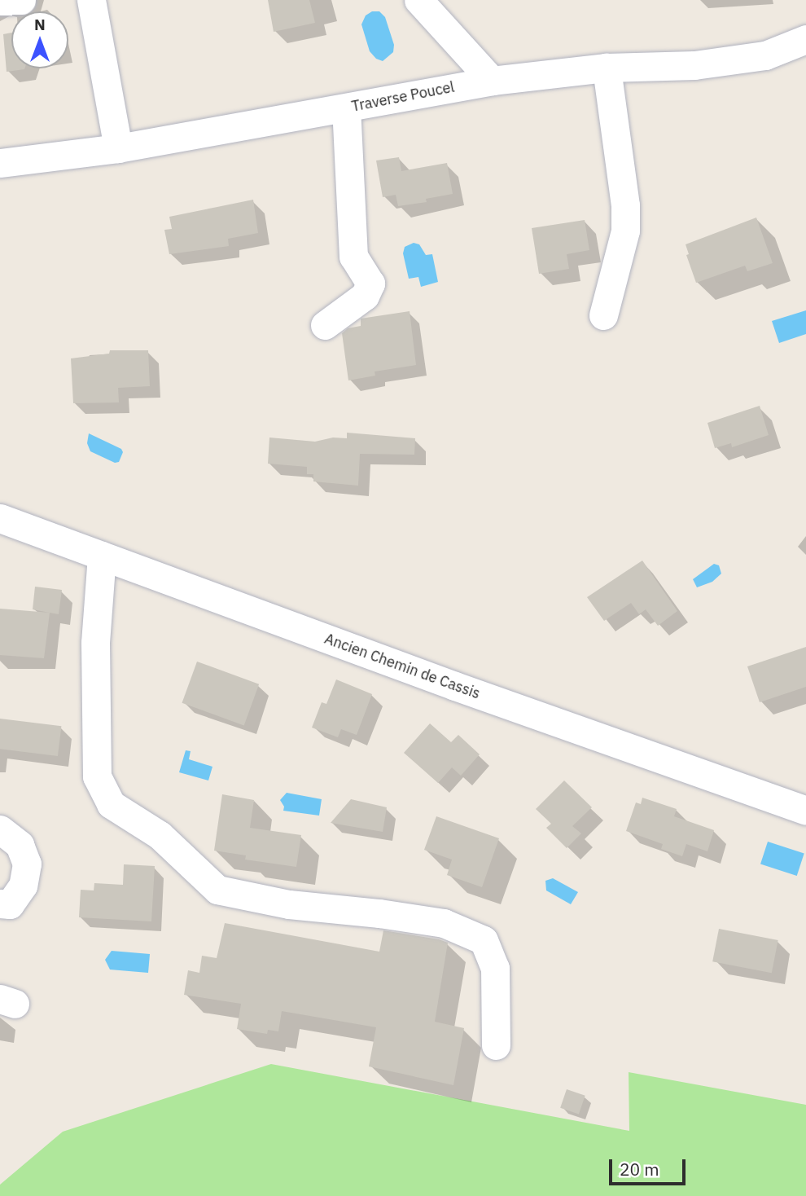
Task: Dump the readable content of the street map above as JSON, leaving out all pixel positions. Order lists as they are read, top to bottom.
{
  "streets": {
    "street": ["Traverse Poucel", "Ancien Chemin de Cassis"]
  },
  "scale_bar": "20 m",
  "north": "top"
}
